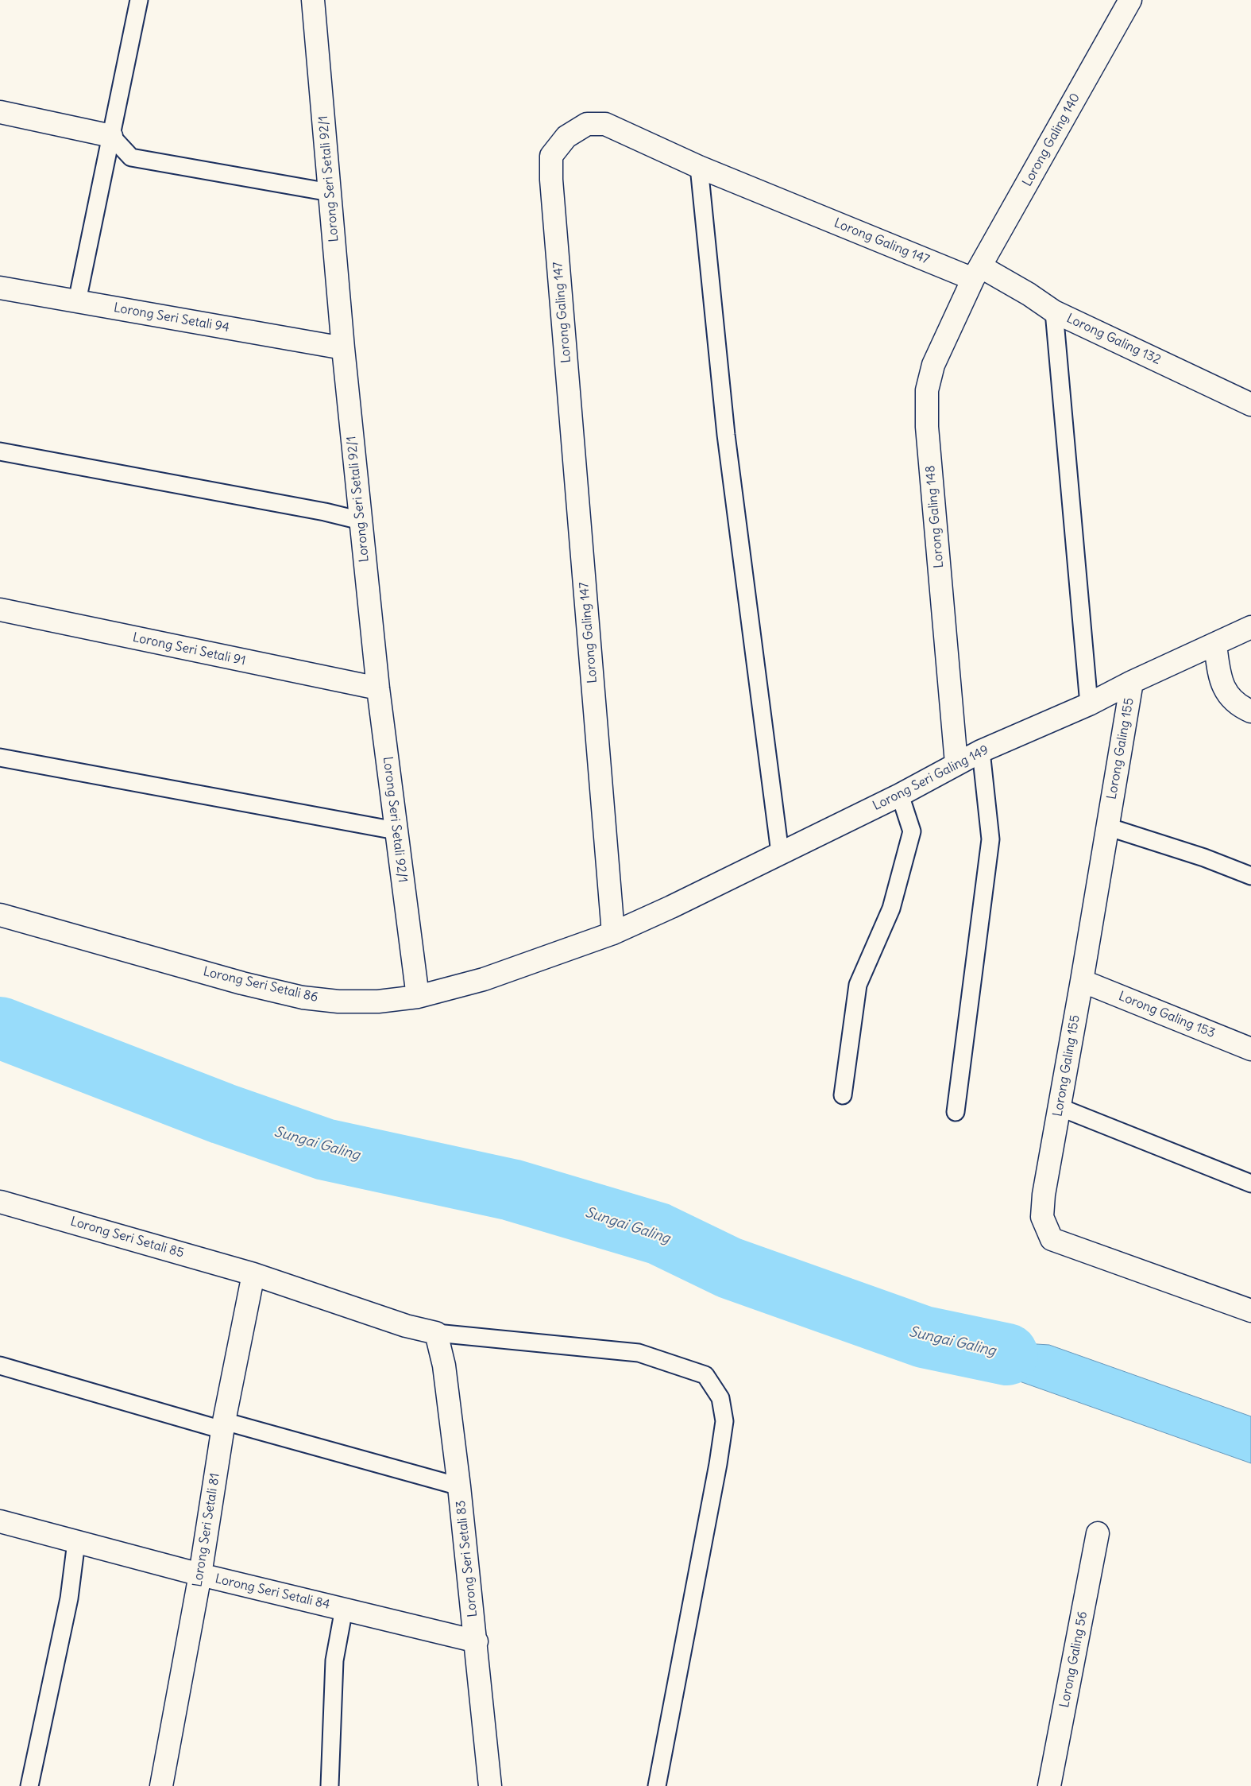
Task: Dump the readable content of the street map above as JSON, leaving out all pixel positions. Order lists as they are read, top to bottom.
{
  "streets": {
    "street": [
      "Lorong Galing 140",
      "Lorong Seri Setali 92/1",
      "Lorong Galing 147",
      "Lorong Seri Setali 94",
      "Lorong Galing 132",
      "Lorong Galing 148",
      "Lorong Seri Setali 91",
      "Lorong Galing 155",
      "Lorong Seri Galing 149",
      "Lorong Seri Setali 86",
      "Lorong Galing 153",
      "Lorong Seri Setali 85",
      "Lorong Seri Setali 81",
      "Lorong Seri Setali 83",
      "Lorong Seri Setali 84",
      "Lorong Galing 56"
    ]
  },
  "crossings": [
    ["Lorong Galing 140", "Lorong Galing 147"],
    ["Lorong Galing 140", "Lorong Galing 132"],
    ["Lorong Galing 140", "Lorong Galing 148"],
    ["Lorong Seri Setali 92/1", "Lorong Seri Setali 94"],
    ["Lorong Seri Setali 92/1", "Lorong Seri Setali 91"],
    ["Lorong Seri Setali 92/1", "Lorong Seri Setali 86"],
    ["Lorong Galing 147", "Lorong Galing 132"],
    ["Lorong Galing 147", "Lorong Galing 148"],
    ["Lorong Galing 147", "Lorong Seri Galing 149"],
    ["Lorong Galing 147", "Lorong Seri Setali 86"],
    ["Lorong Galing 132", "Lorong Galing 148"],
    ["Lorong Galing 148", "Lorong Seri Galing 149"],
    ["Lorong Galing 155", "Lorong Seri Galing 149"],
    ["Lorong Galing 155", "Lorong Galing 153"],
    ["Lorong Seri Galing 149", "Lorong Seri Setali 86"],
    ["Lorong Seri Setali 85", "Lorong Seri Setali 81"],
    ["Lorong Seri Setali 85", "Lorong Seri Setali 83"],
    ["Lorong Seri Setali 81", "Lorong Seri Setali 84"],
    ["Lorong Seri Setali 83", "Lorong Seri Setali 84"]
  ],
  "water": ["Sungai Galing"]
}
